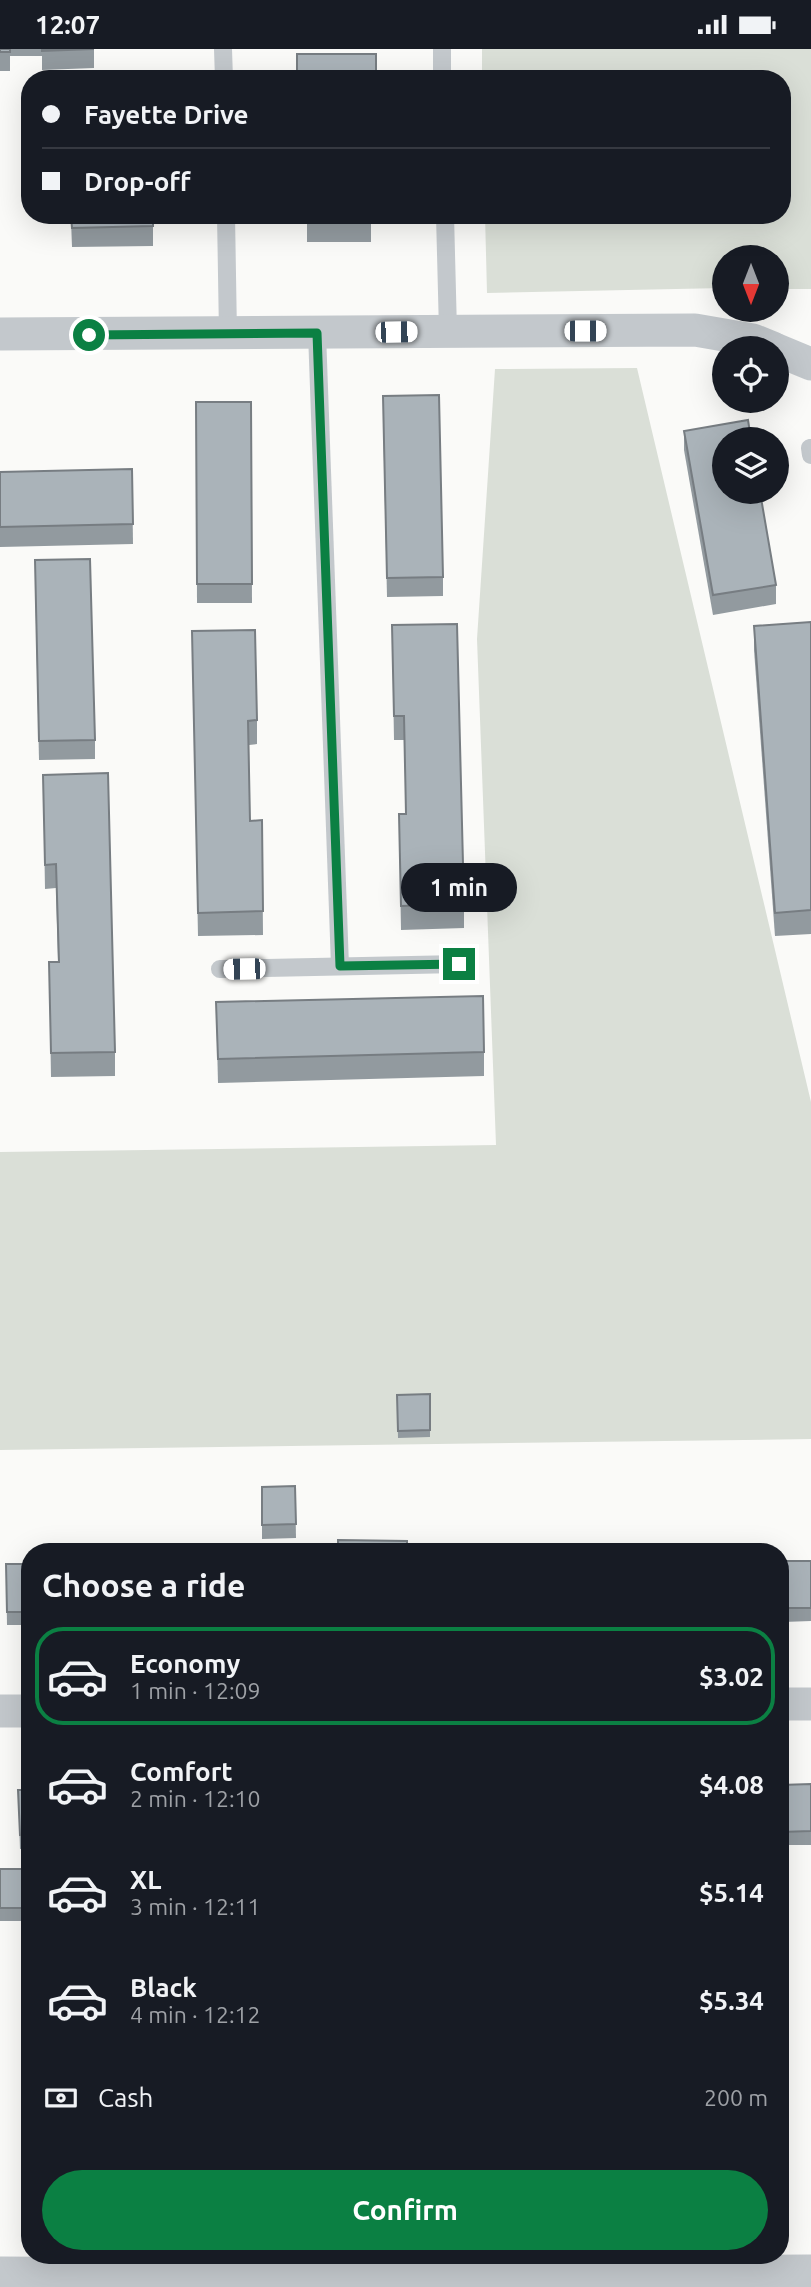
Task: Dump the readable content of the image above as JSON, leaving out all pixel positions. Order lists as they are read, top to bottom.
{
  "north": "bottom",
  "page": {
    "status": "12:07",
    "banner": ["Fayette Drive", "Drop-off"],
    "bubble": "1 min",
    "heading": "Choose a ride",
    "list": [
      {
        "name": "Economy",
        "note": "1 min · 12:09",
        "value": "$3.02"
      },
      {
        "name": "Comfort",
        "note": "2 min · 12:10",
        "value": "$4.08"
      },
      {
        "name": "XL",
        "note": "3 min · 12:11",
        "value": "$5.14"
      },
      {
        "name": "Black",
        "note": "4 min · 12:12",
        "value": "$5.34"
      }
    ],
    "pay": ["Cash", "200 m"],
    "buttons": "Confirm"
  }
}
